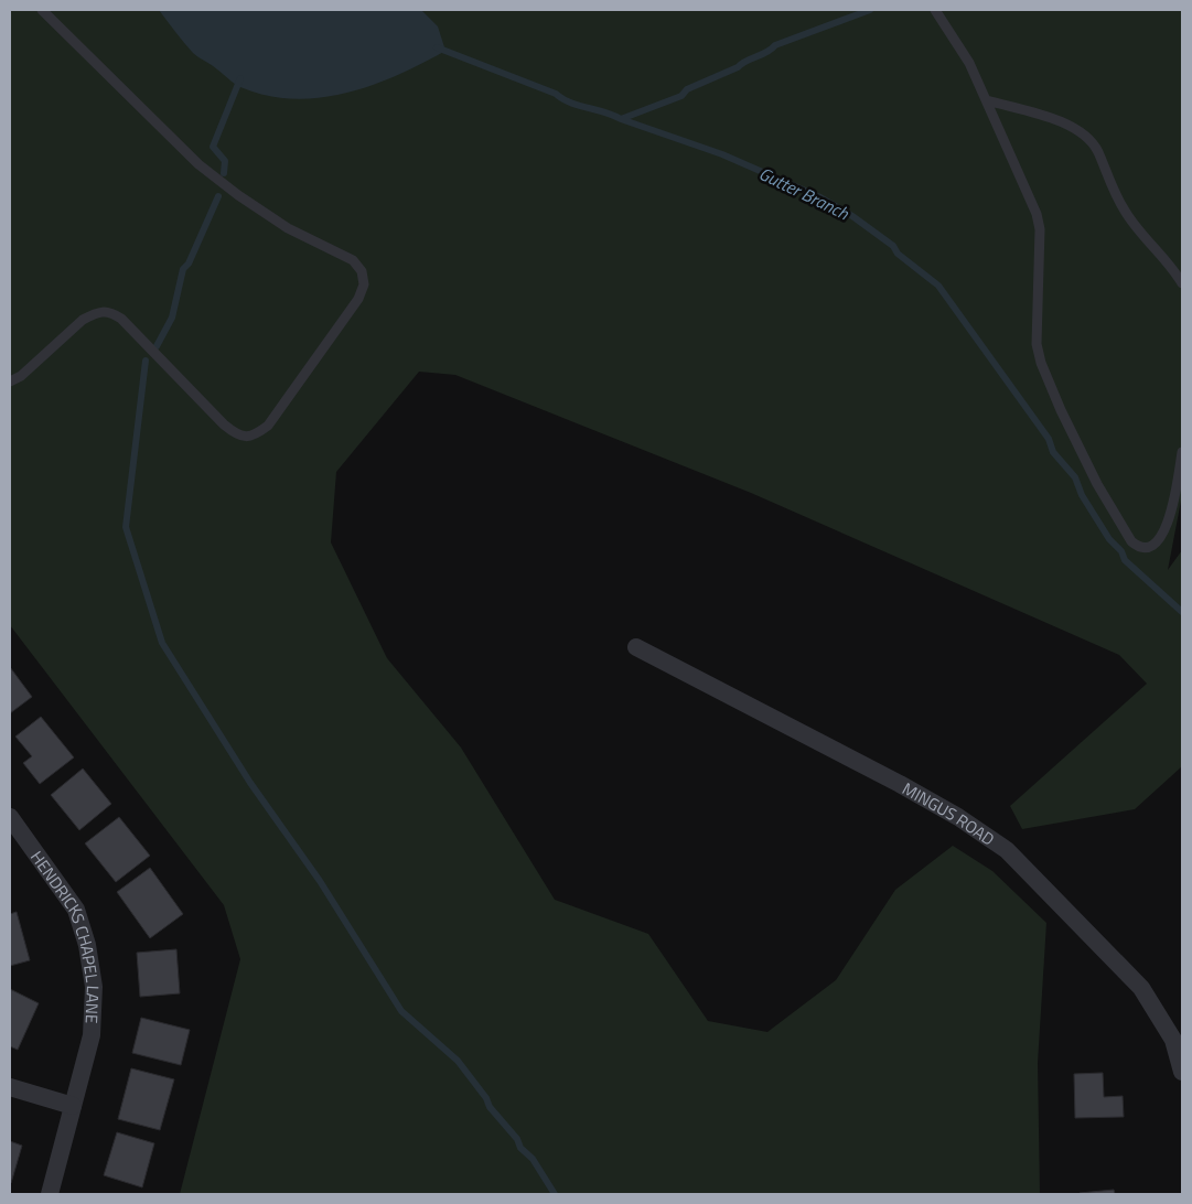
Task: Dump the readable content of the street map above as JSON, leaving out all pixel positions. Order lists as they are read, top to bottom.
{
  "streets": {
    "street": ["MINGUS ROAD", "HENDRICKS CHAPEL LANE"]
  },
  "water": ["Gutter Branch"]
}
